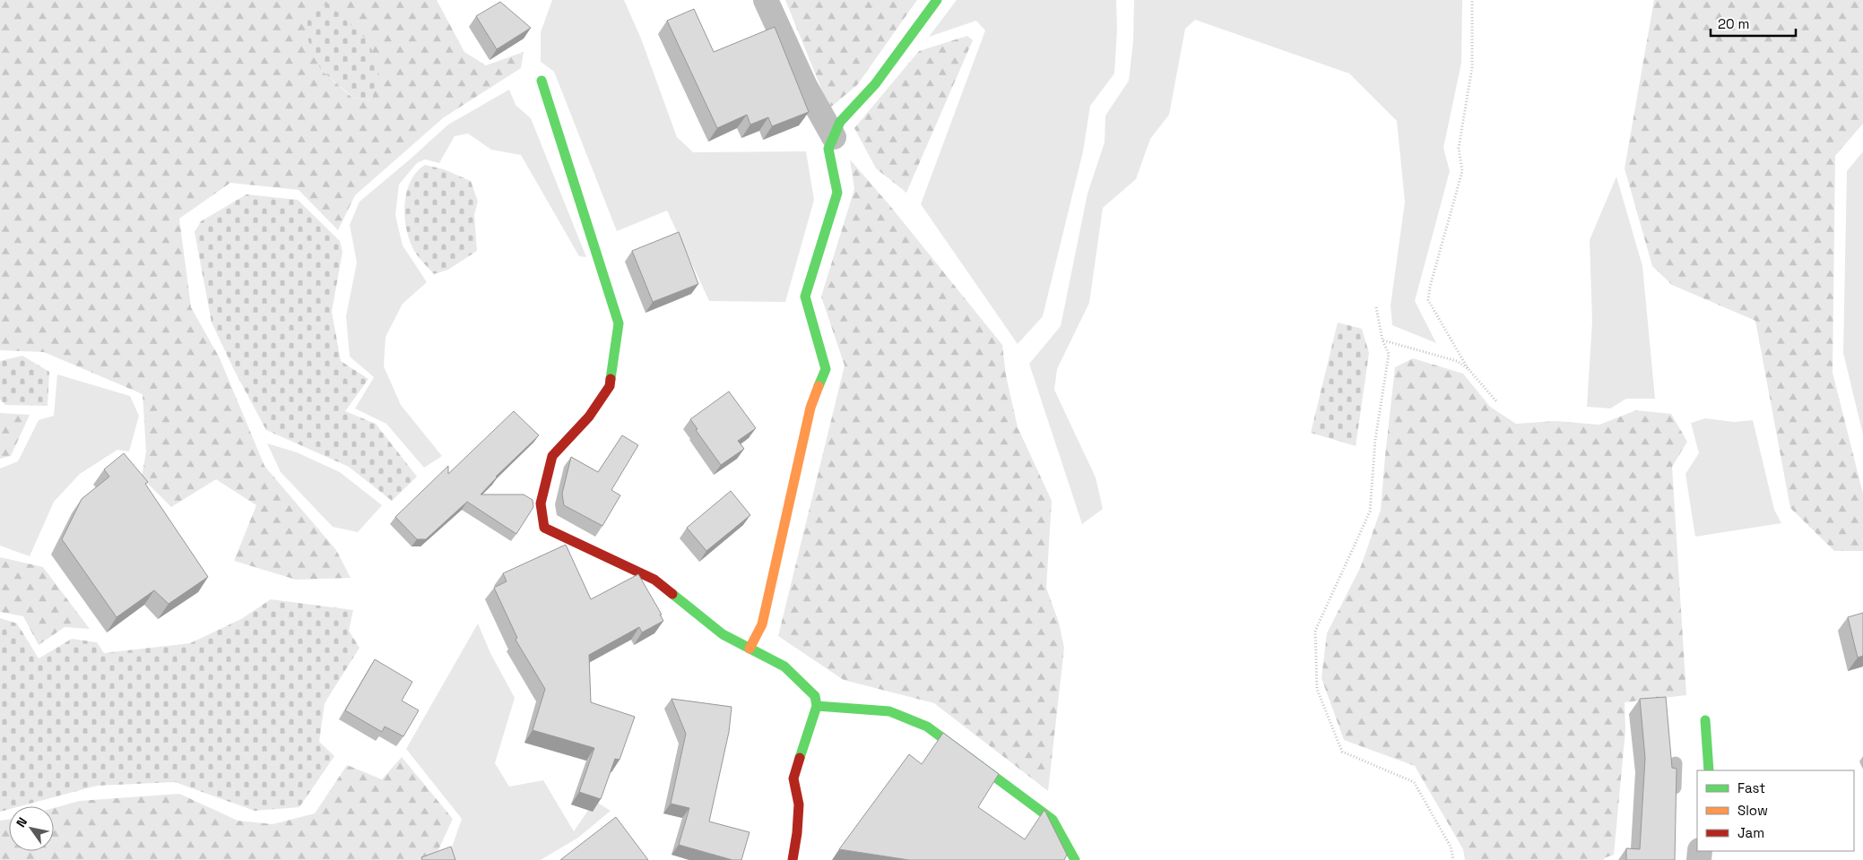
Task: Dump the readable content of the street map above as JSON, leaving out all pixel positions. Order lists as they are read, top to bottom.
{
  "legend": ["Fast", "Slow", "Jam"],
  "scale_bar": "20 m",
  "north": "top left"
}
